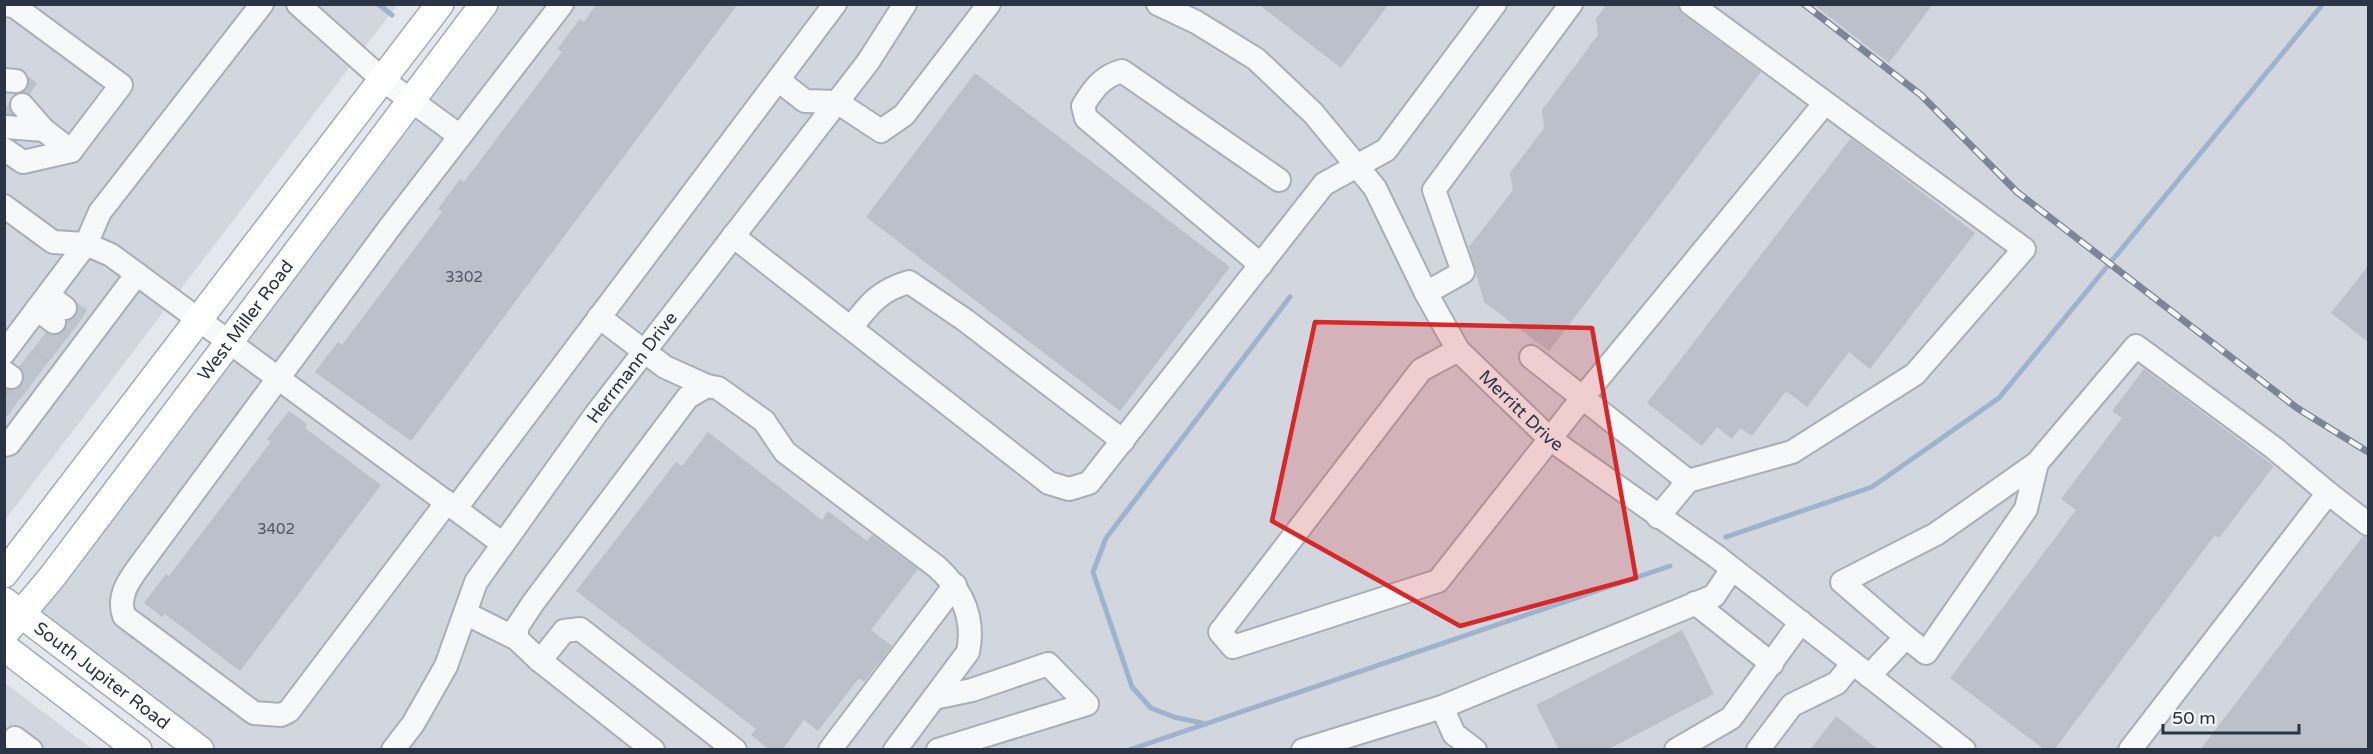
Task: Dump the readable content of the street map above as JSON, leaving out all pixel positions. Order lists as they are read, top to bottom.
{
  "streets": {
    "main road": ["West Miller Road", "South Jupiter Road"],
    "street": ["Herrmann Drive", "Merritt Drive"]
  },
  "crossings": [
    ["West Miller Road", "South Jupiter Road"]
  ],
  "house_numbers": ["3302", "3402"],
  "scale_bar": "50 m"
}
